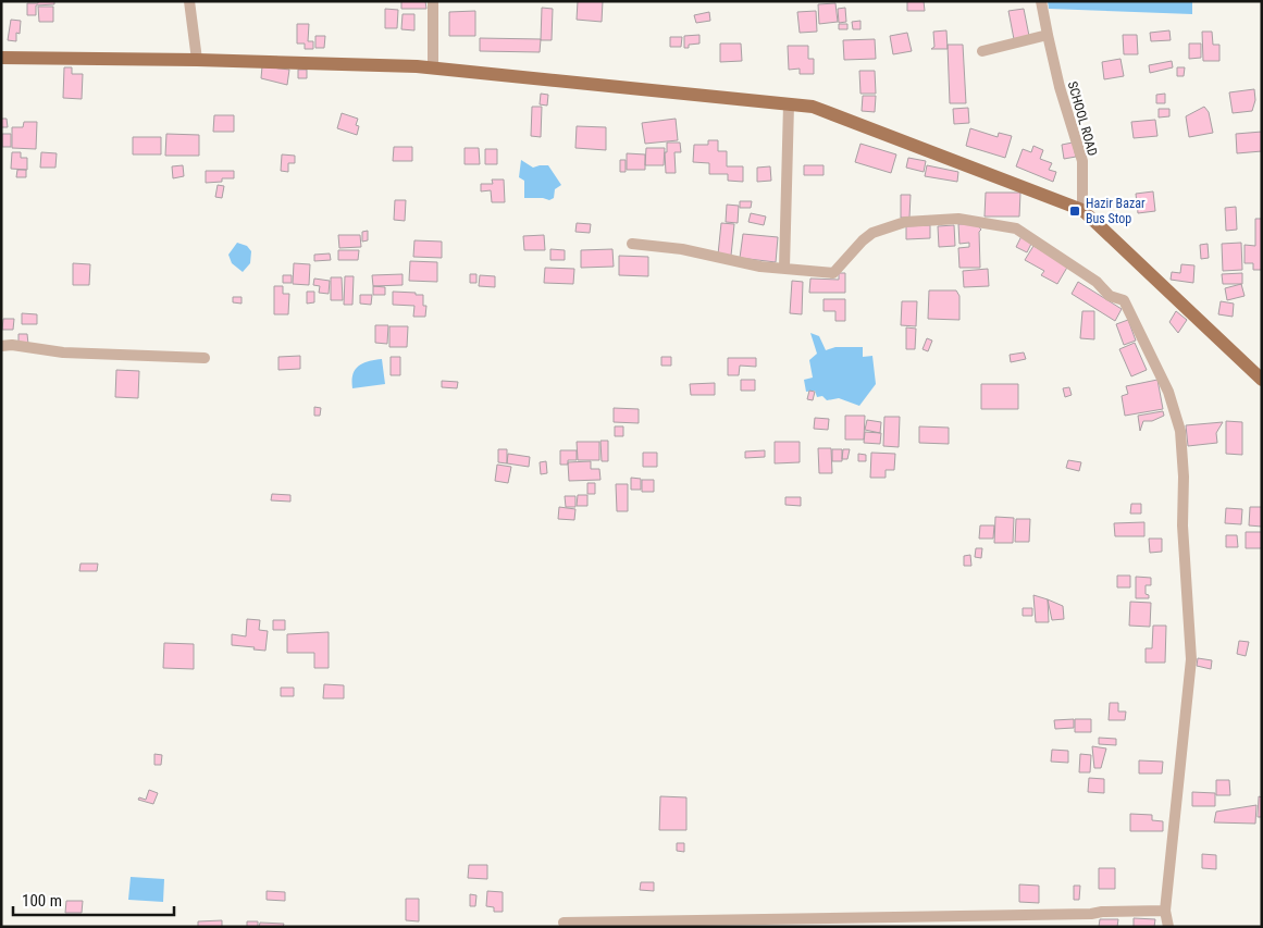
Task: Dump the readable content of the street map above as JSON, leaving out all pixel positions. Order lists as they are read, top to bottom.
{
  "streets": {
    "street": ["SCHOOL ROAD"]
  },
  "places": {
    "transit": ["Hazir Bazar Bus Stop"]
  },
  "scale_bar": "100 m"
}
